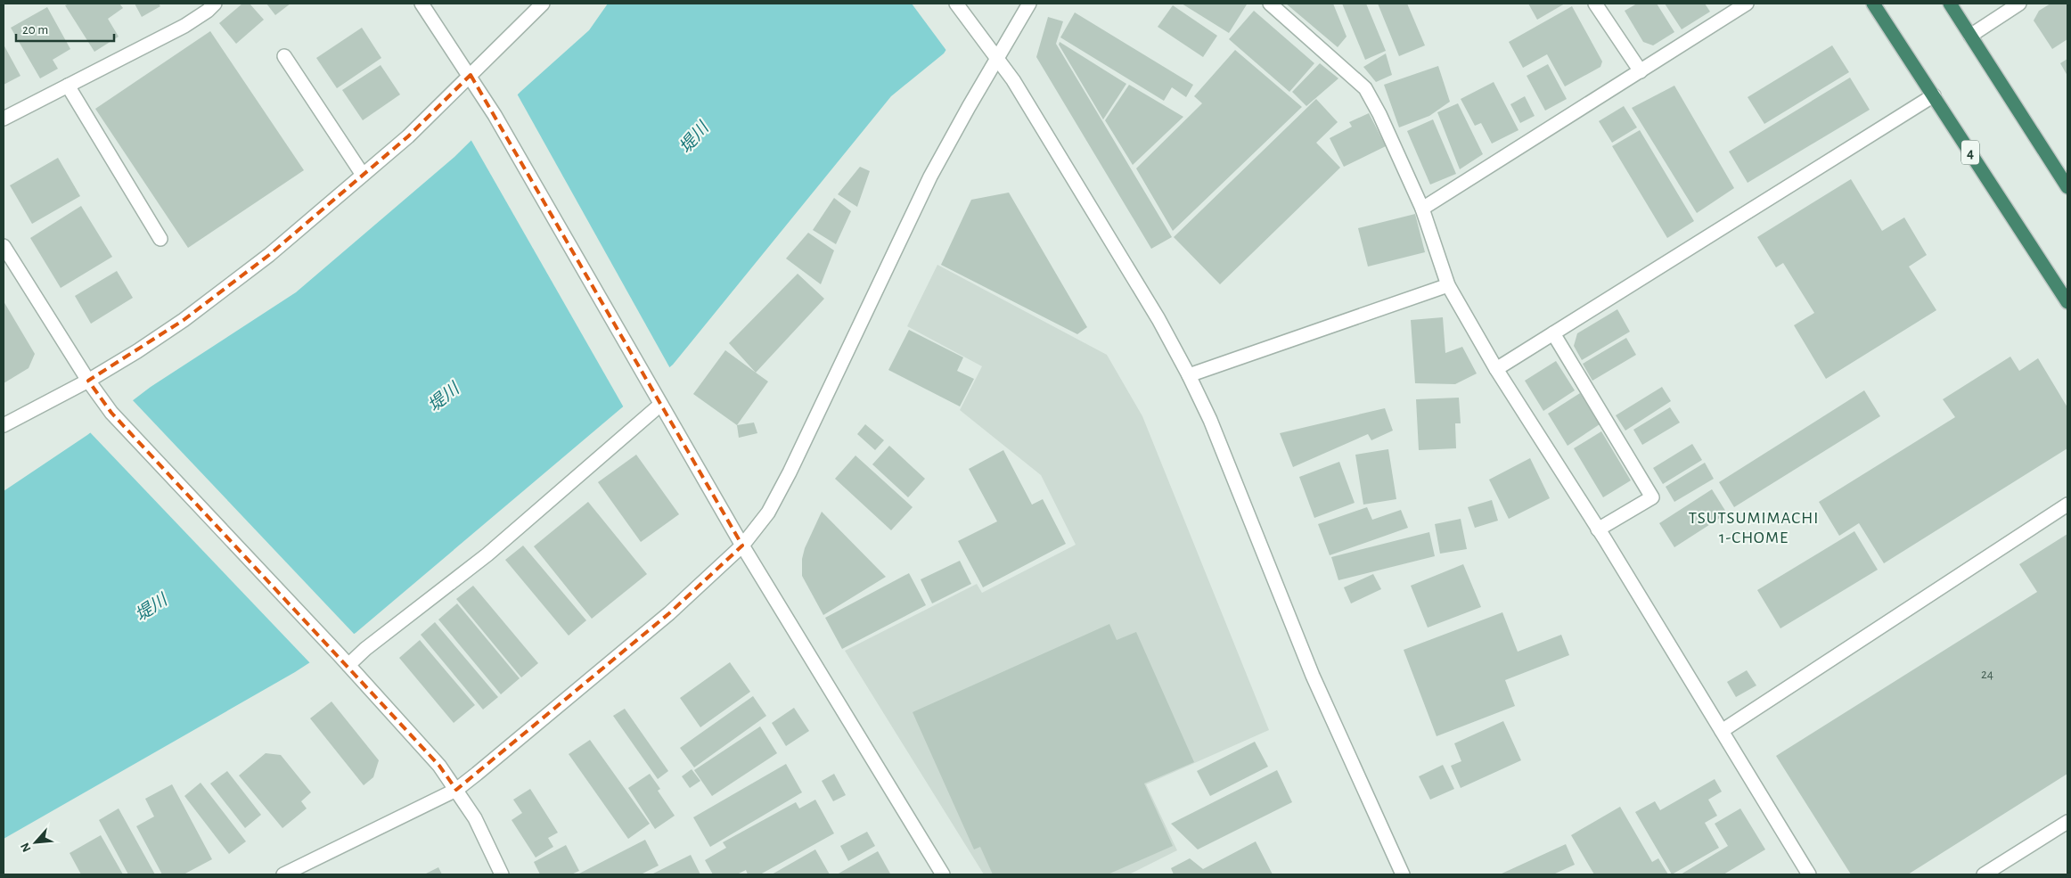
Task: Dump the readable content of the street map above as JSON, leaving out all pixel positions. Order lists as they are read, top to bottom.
{
  "streets": {
    "highway": ["4"]
  },
  "districts": ["TSUTSUMIMACHI 1-CHOME"],
  "water": ["堤川"],
  "house_numbers": ["24"],
  "scale_bar": "20 m",
  "north": "bottom left"
}
